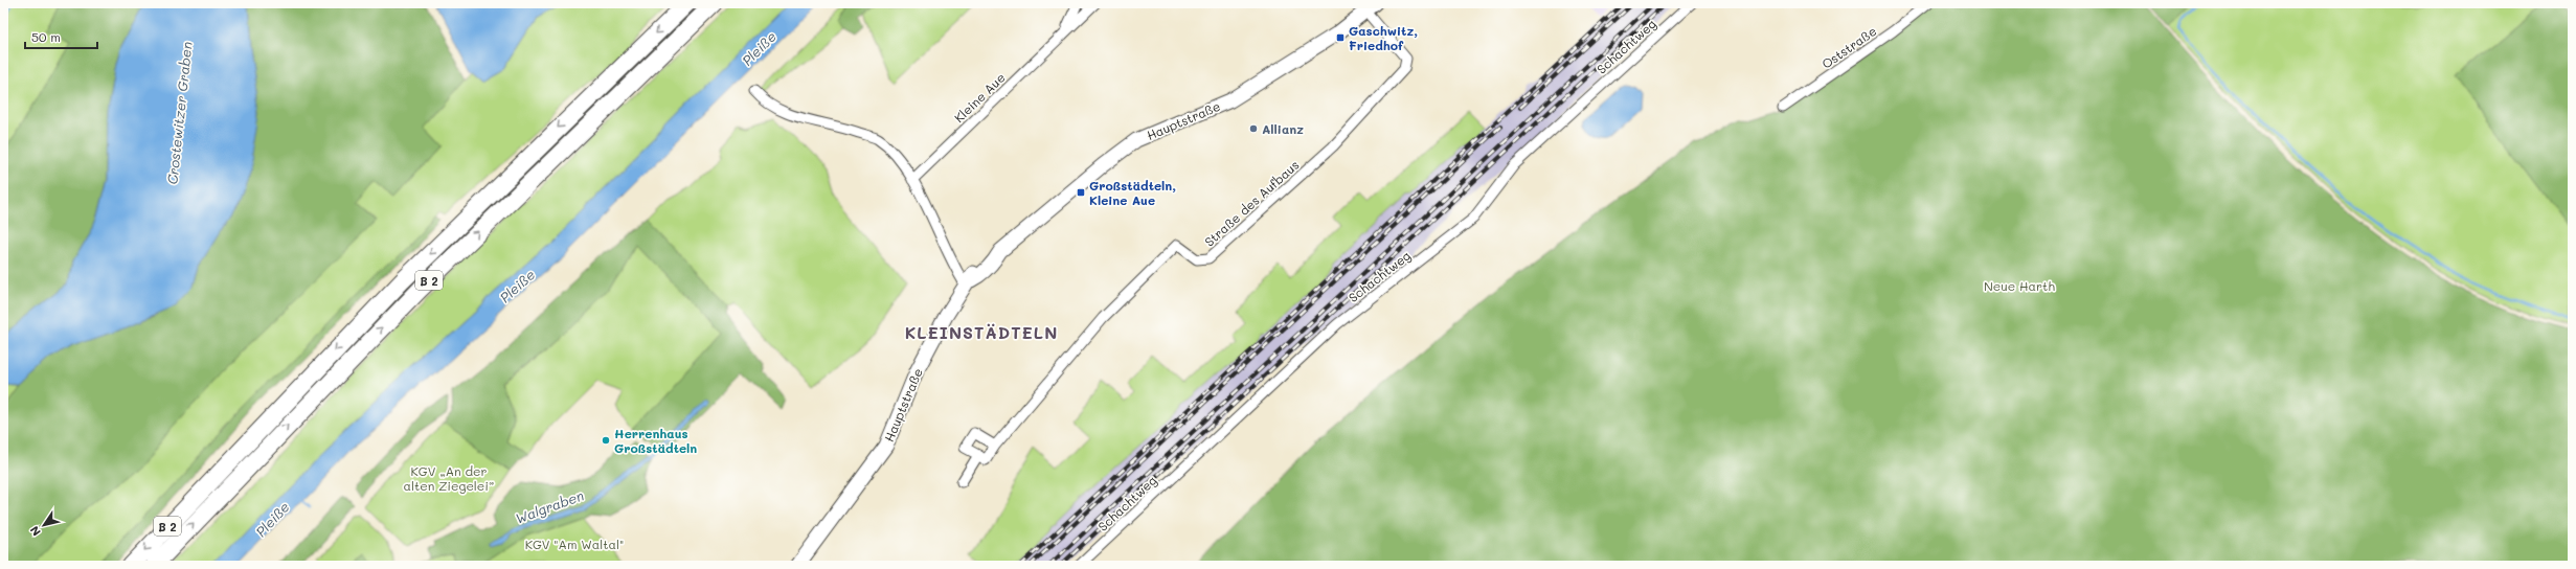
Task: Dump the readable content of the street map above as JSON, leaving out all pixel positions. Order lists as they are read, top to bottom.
{
  "streets": {
    "highway": ["B 2"],
    "main road": ["Hauptstraße"],
    "street": [
      "Schachtweg",
      "Oststraße",
      "Kleine Aue",
      "Straße des Aufbaus"
    ]
  },
  "crossings": [
    ["Hauptstraße", "Straße des Aufbaus"]
  ],
  "districts": ["KLEINSTÄDTELN"],
  "water": ["Pleiße", "Crostewitzer Graben", "Walgraben"],
  "parks": ["Neue Harth", "KGV „An der alten Ziegelei“", "KGV \"Am Waltal\""],
  "places": {
    "transit": ["Gaschwitz, Friedhof", "Großstädteln, Kleine Aue"],
    "other": ["Allianz", "Herrenhaus Großstädteln"]
  },
  "scale_bar": "50 m",
  "north": "bottom left"
}
